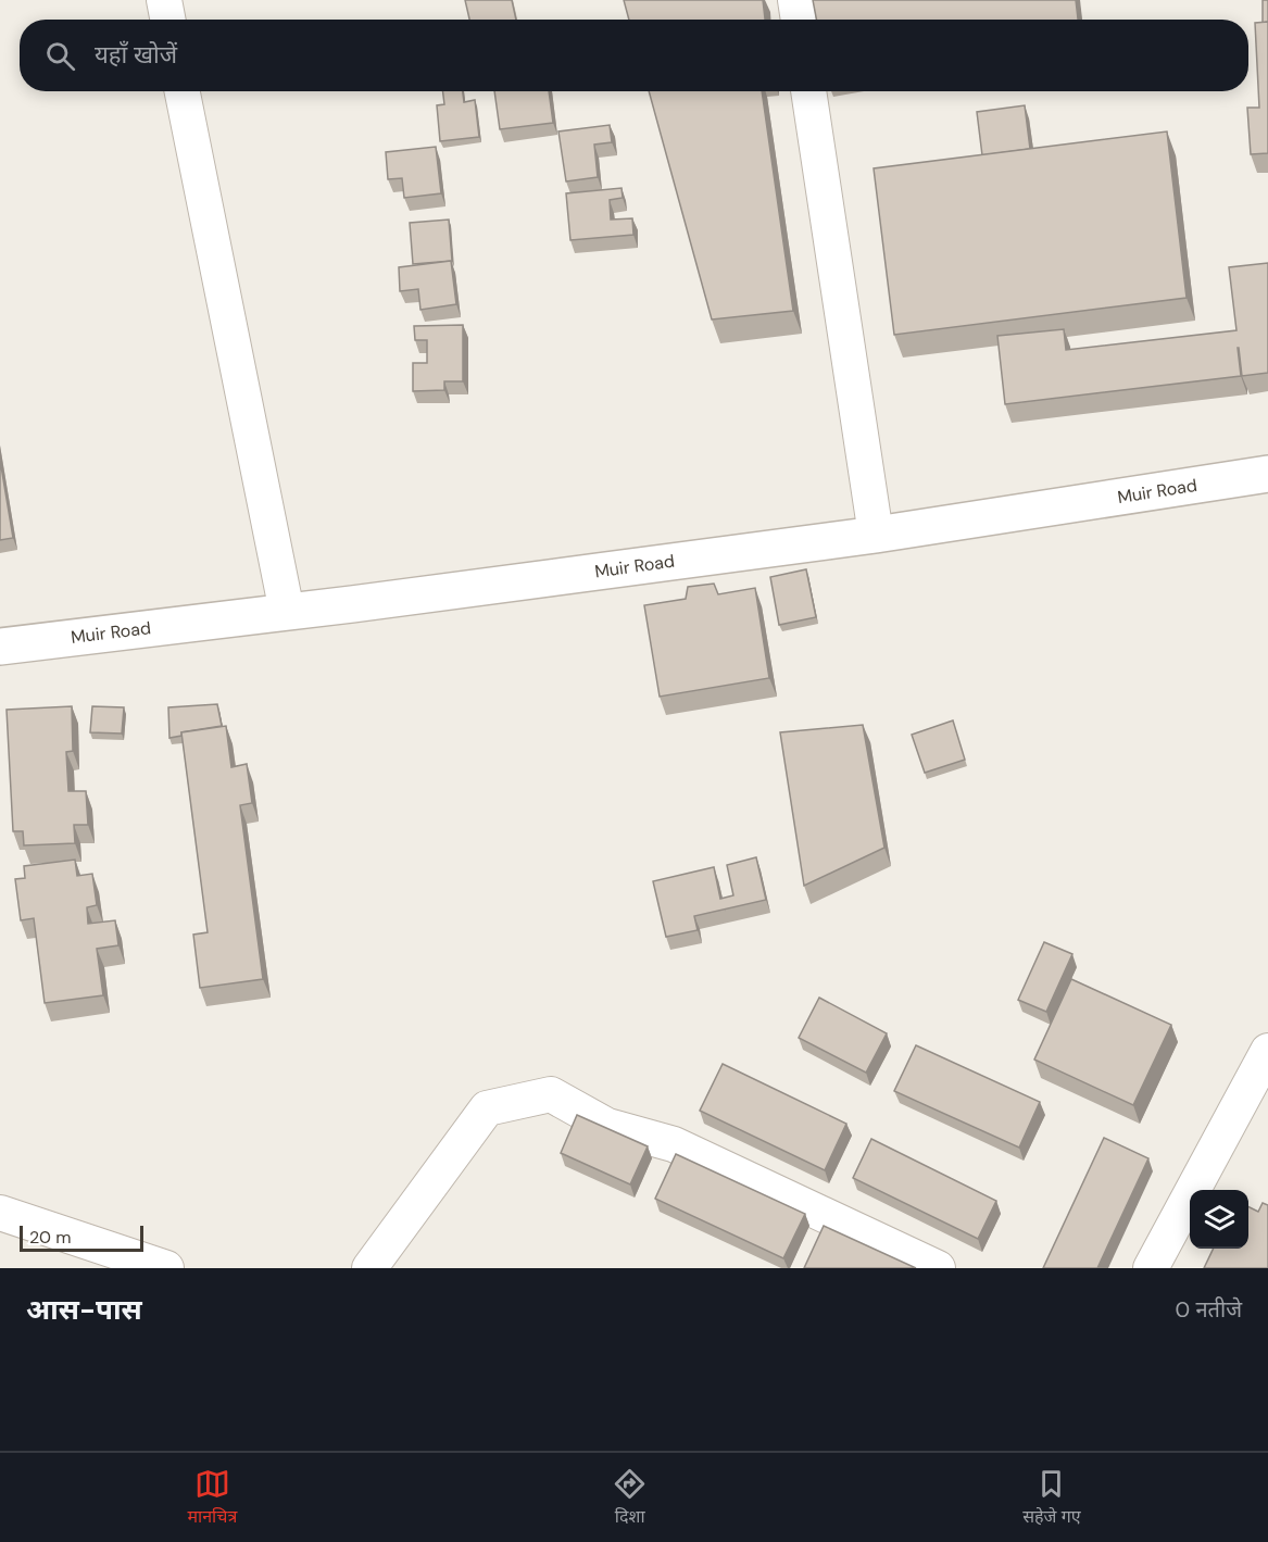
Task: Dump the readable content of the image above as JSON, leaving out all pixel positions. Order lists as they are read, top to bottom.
{
  "streets": {
    "street": ["Muir Road"]
  },
  "scale_bar": "20 m",
  "page": {
    "search": "यहाँ खोजें",
    "scale": "20 m",
    "heading": ["आस-पास", "0 नतीजे"],
    "nav": ["मानचित्र", "दिशा", "सहेजे गए"]
  }
}
